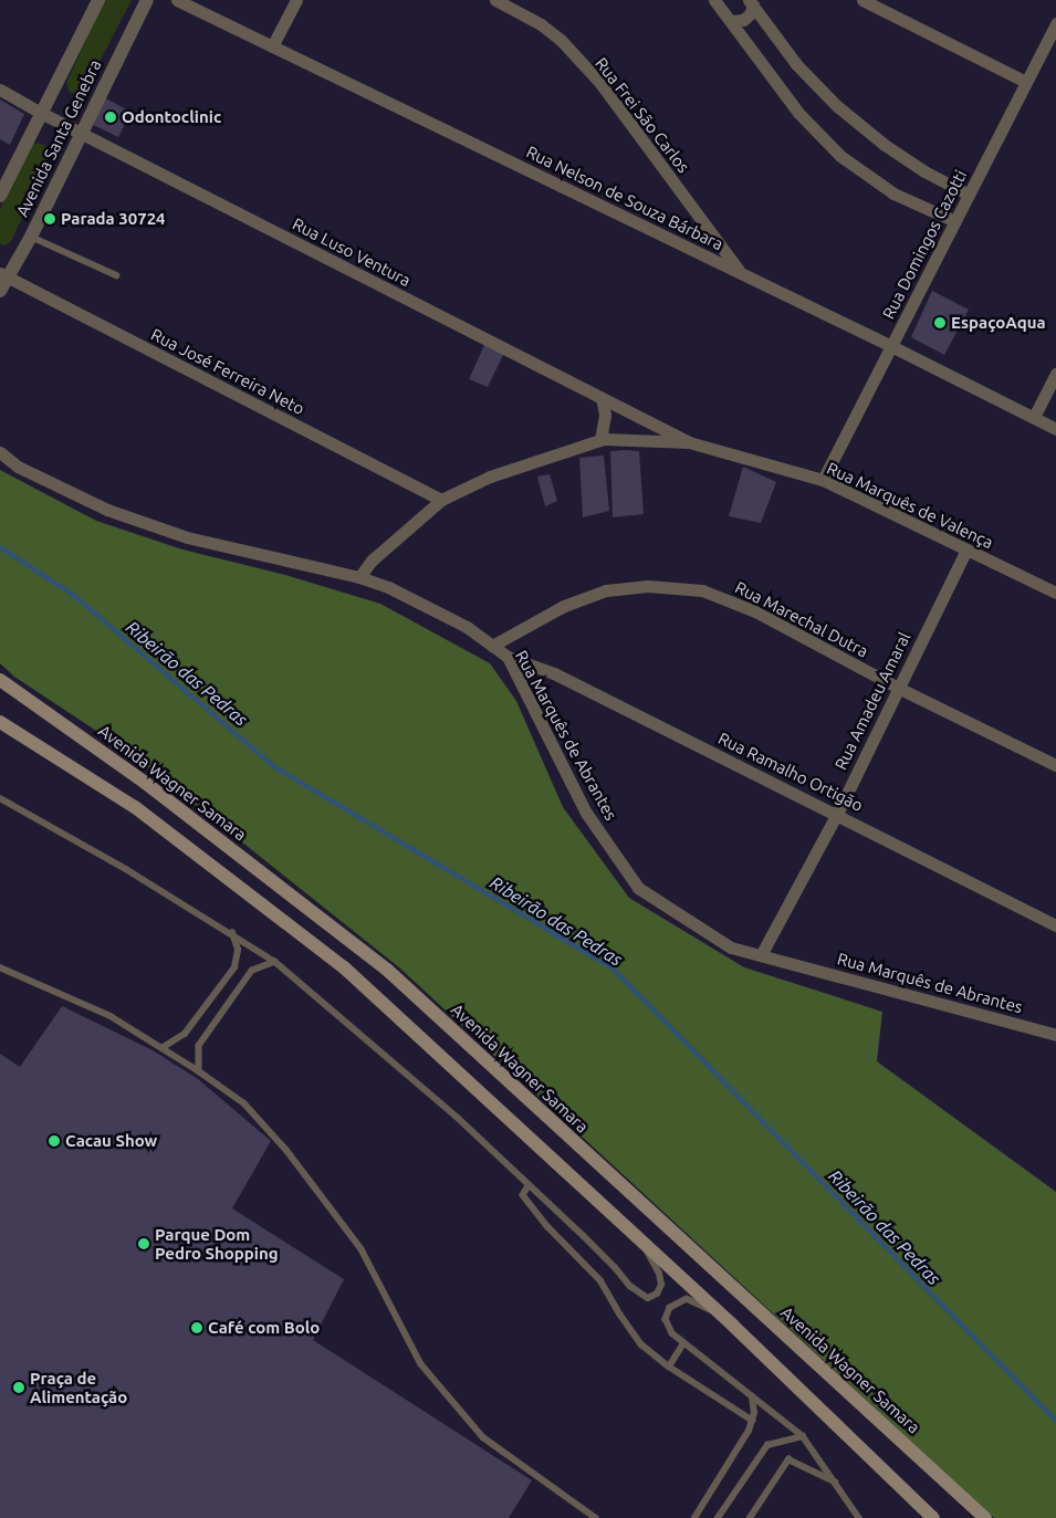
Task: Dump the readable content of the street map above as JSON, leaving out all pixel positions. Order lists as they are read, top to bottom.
{
  "streets": {
    "main road": ["Avenida Wagner Samara"],
    "street": [
      "Rua Frei São Carlos",
      "Avenida Santa Genebra",
      "Rua Nelson de Souza Bárbara",
      "Rua Domingos Cazotti",
      "Rua Luso Ventura",
      "Rua José Ferreira Neto",
      "Rua Marquês de Valença",
      "Rua Marechal Dutra",
      "Rua Amadeu Amaral",
      "Rua Marquês de Abrantes",
      "Rua Ramalho Ortigão"
    ]
  },
  "crossings": [
    ["Rua Frei São Carlos", "Rua Nelson de Souza Bárbara"],
    ["Avenida Santa Genebra", "Rua Luso Ventura"],
    ["Avenida Santa Genebra", "Rua José Ferreira Neto"],
    ["Rua Nelson de Souza Bárbara", "Rua Domingos Cazotti"],
    ["Rua Domingos Cazotti", "Rua Marquês de Valença"],
    ["Rua Luso Ventura", "Rua Marquês de Valença"],
    ["Rua José Ferreira Neto", "Rua Marquês de Valença"],
    ["Rua Marquês de Valença", "Rua Amadeu Amaral"],
    ["Rua Marquês de Valença", "Rua Marquês de Abrantes"],
    ["Rua Marechal Dutra", "Rua Amadeu Amaral"],
    ["Rua Marechal Dutra", "Rua Marquês de Abrantes"],
    ["Rua Amadeu Amaral", "Rua Marquês de Abrantes"],
    ["Rua Amadeu Amaral", "Rua Ramalho Ortigão"],
    ["Rua Marquês de Abrantes", "Rua Ramalho Ortigão"]
  ],
  "water": ["Ribeirão das Pedras"],
  "places": [
    "Odontoclinic",
    "Parada 30724",
    "EspaçoAqua",
    "Cacau Show",
    "Parque Dom Pedro Shopping",
    "Café com Bolo",
    "Praça de Alimentação"
  ]
}
